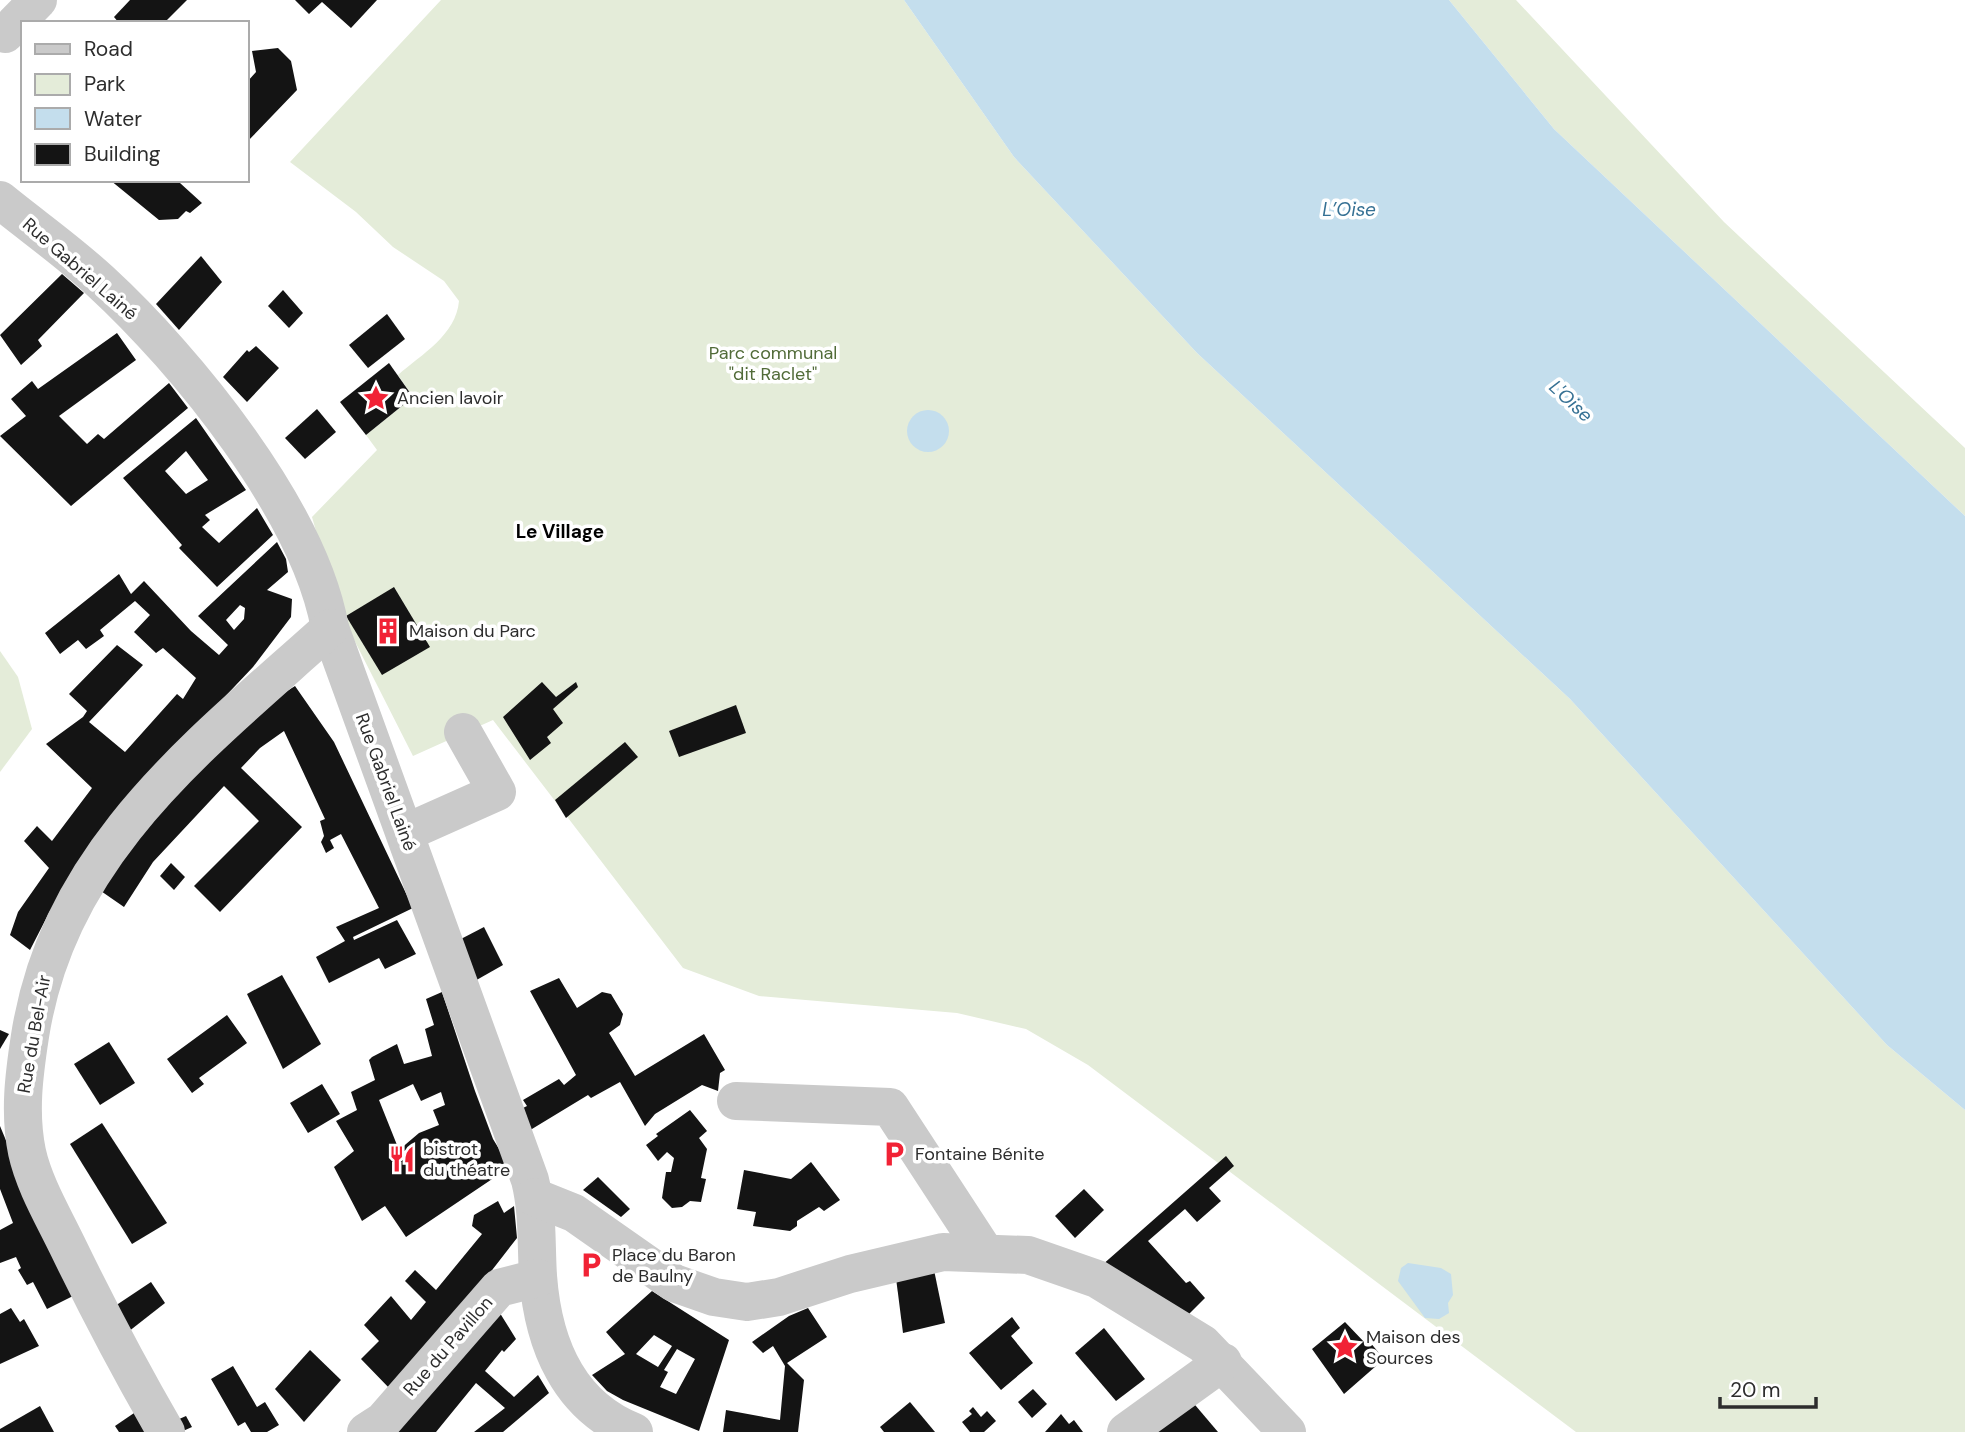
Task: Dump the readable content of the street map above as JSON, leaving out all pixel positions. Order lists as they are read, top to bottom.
{
  "streets": {
    "street": ["Rue Gabriel Lainé", "Rue du Bel-Air", "Rue du Pavillon"]
  },
  "crossings": [
    ["Rue Gabriel Lainé", "Rue du Bel-Air"],
    ["Rue Gabriel Lainé", "Rue du Pavillon"]
  ],
  "districts": ["Le Village"],
  "water": ["L’Oise", "L'Oise"],
  "parks": ["Parc communal \"dit Raclet\""],
  "places": {
    "place": ["Ancien lavoir", "Maison des Sources"],
    "building": ["Maison du Parc"],
    "parking": ["Fontaine Bénite", "Place du Baron de Baulny"],
    "restaurant": ["bistrot du théatre"]
  },
  "legend": [
    "Road",
    "Park",
    "Water",
    "Building"
  ],
  "scale_bar": "20 m"
}
